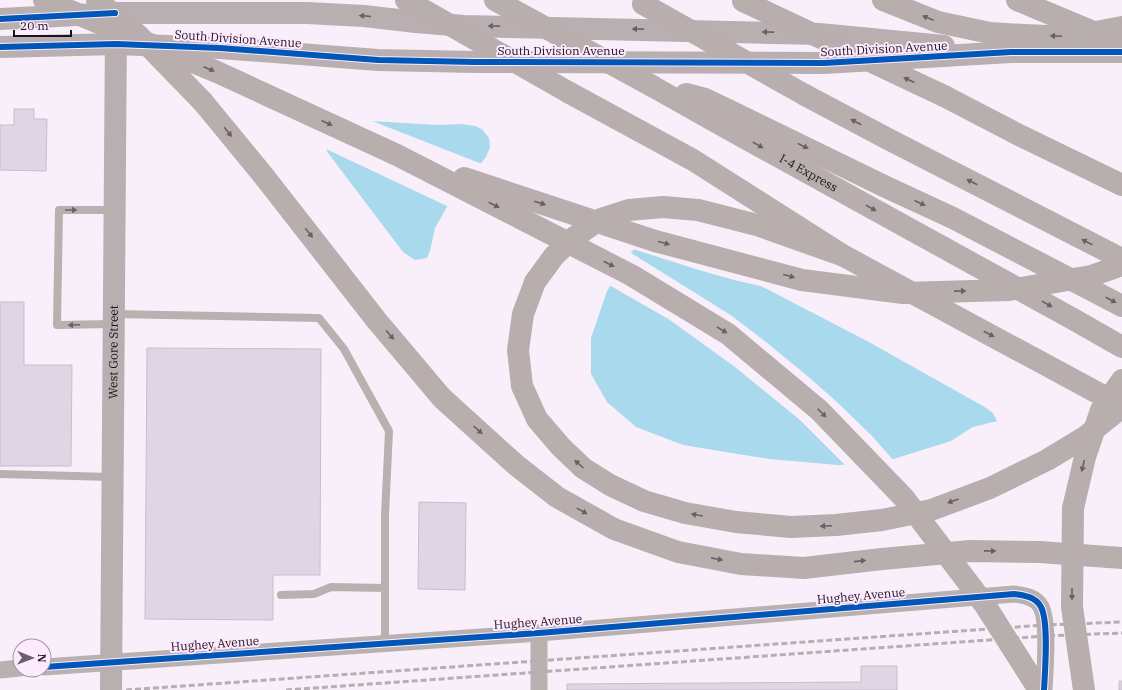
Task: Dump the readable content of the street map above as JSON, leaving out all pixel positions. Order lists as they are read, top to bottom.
{
  "streets": {
    "highway": ["I-4 Express"],
    "street": ["South Division Avenue", "West Gore Street", "Hughey Avenue"]
  },
  "crossings": [
    ["South Division Avenue", "West Gore Street"],
    ["West Gore Street", "Hughey Avenue"]
  ],
  "scale_bar": "20 m",
  "north": "right"
}
